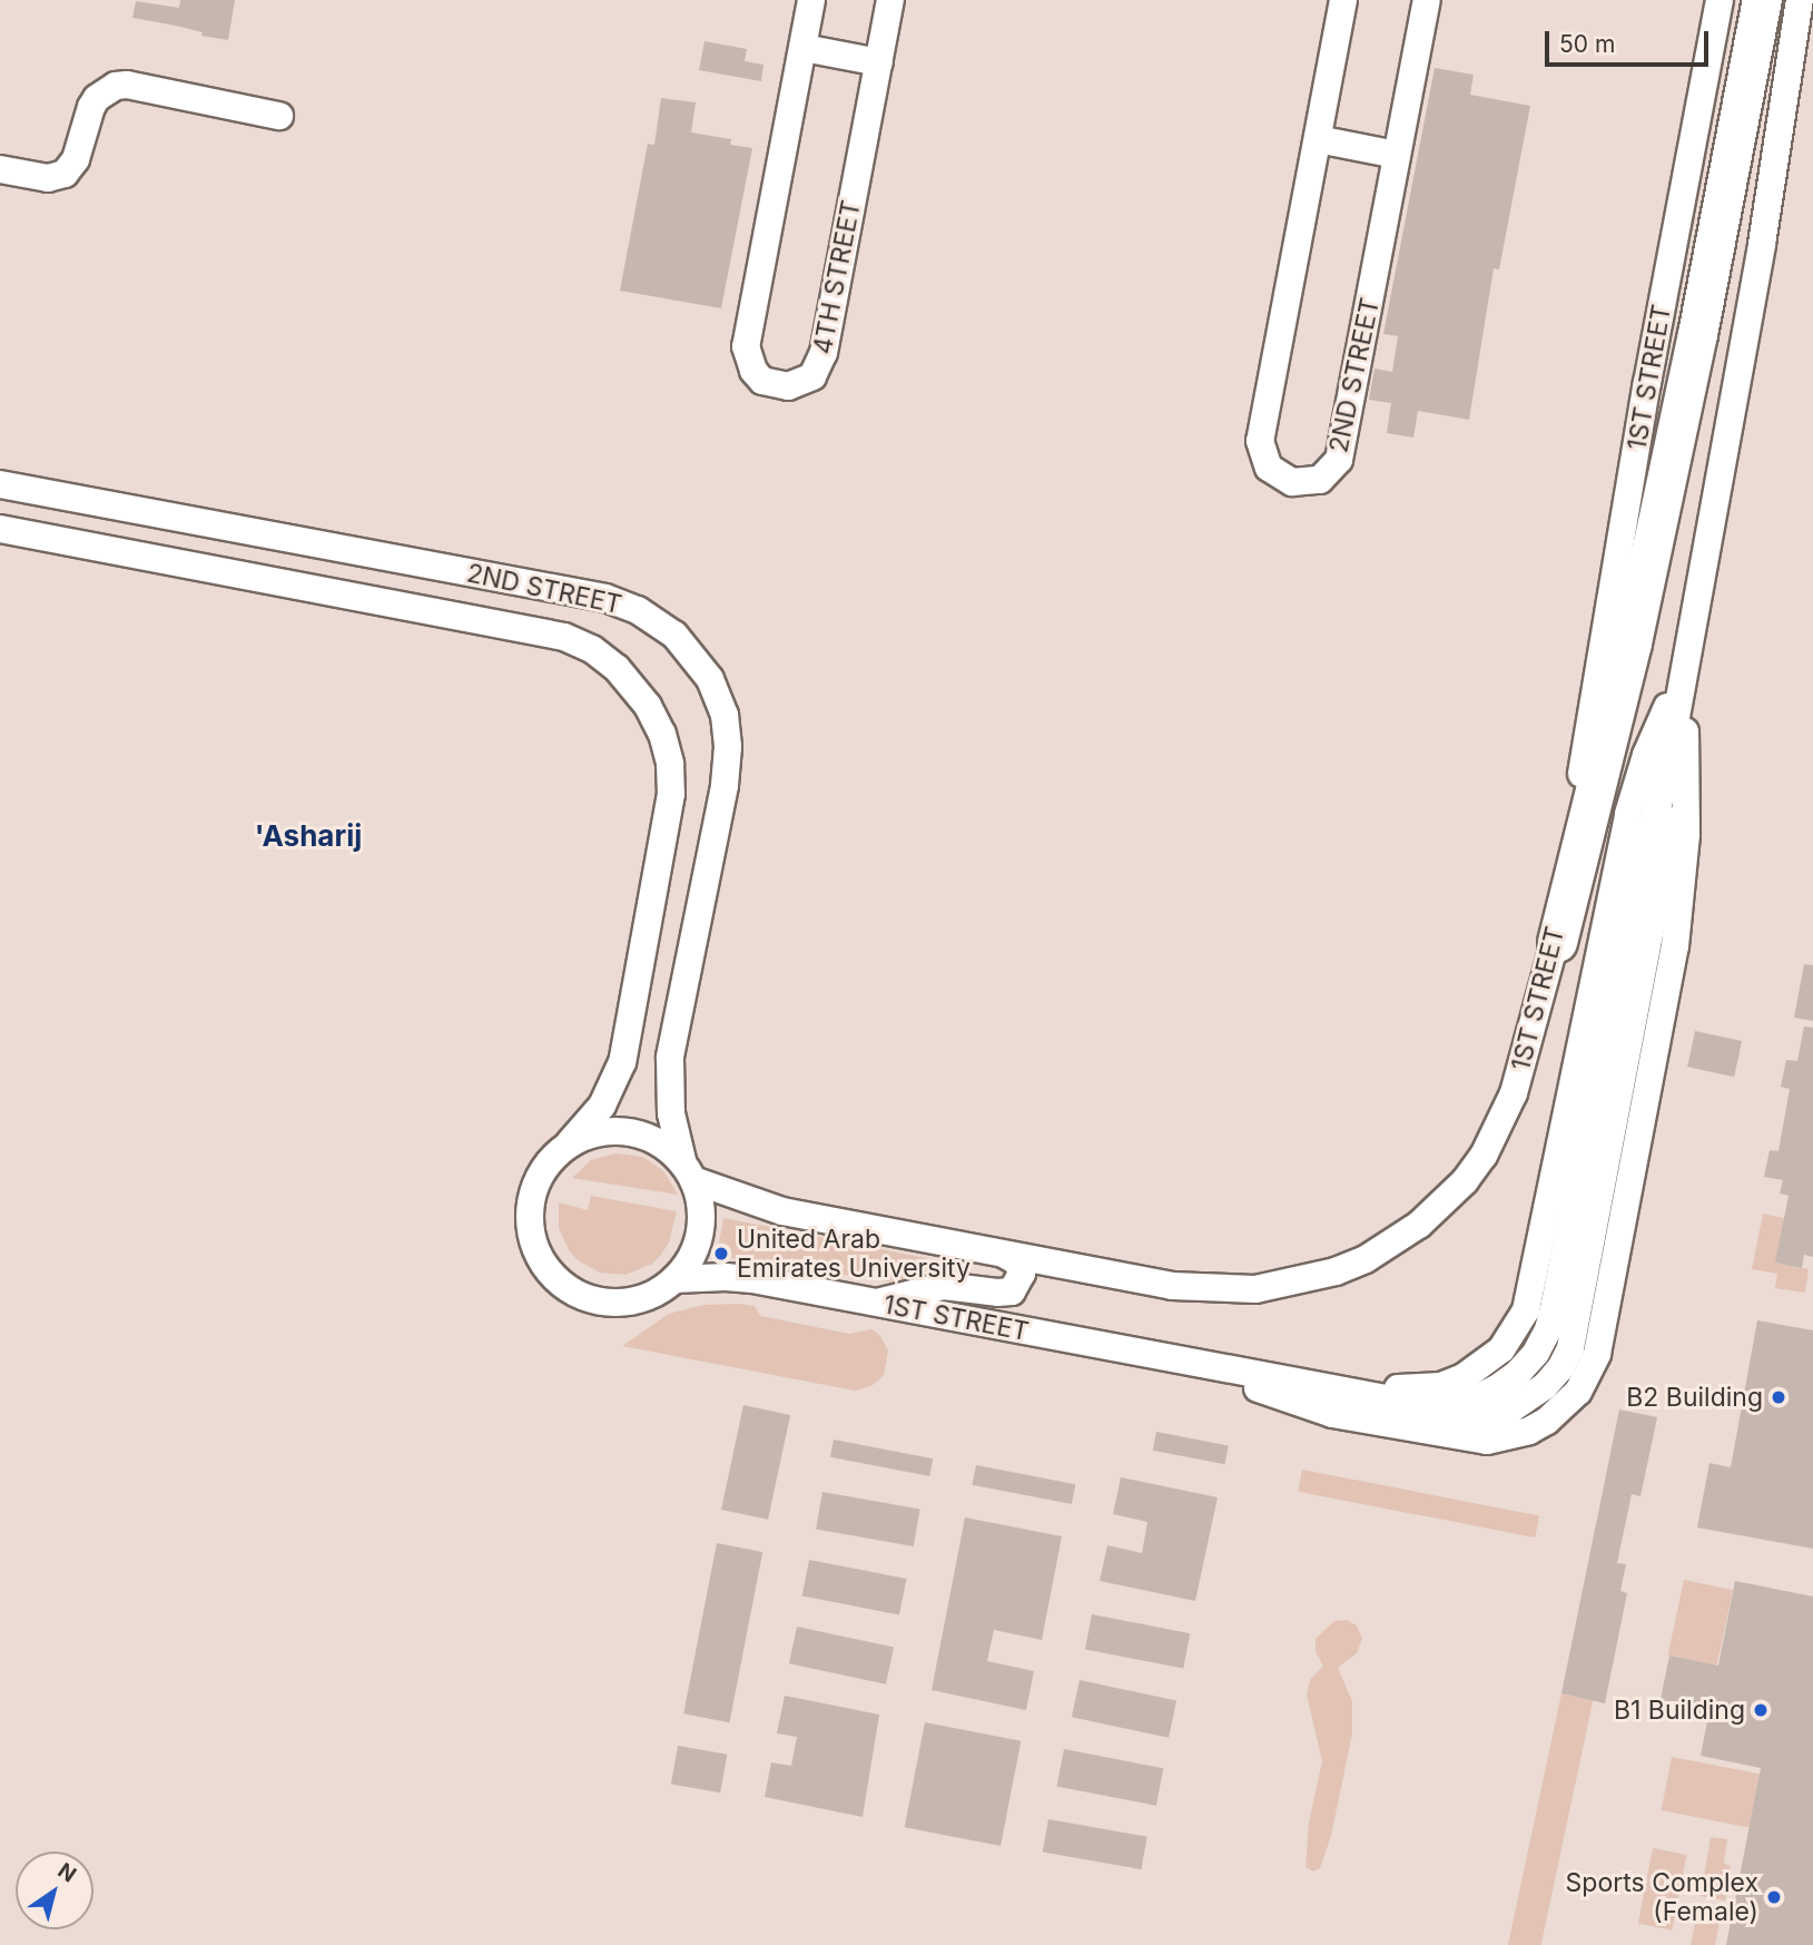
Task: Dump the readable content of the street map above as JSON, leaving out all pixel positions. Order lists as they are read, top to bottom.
{
  "streets": {
    "street": ["4TH STREET", "2ND STREET", "1ST STREET"]
  },
  "crossings": [
    ["2ND STREET", "1ST STREET"]
  ],
  "districts": ["'Asharij"],
  "places": [
    "United Arab Emirates University",
    "B2 Building",
    "B1 Building",
    "Sports Complex (Female)"
  ],
  "scale_bar": "50 m",
  "north": "top right"
}
